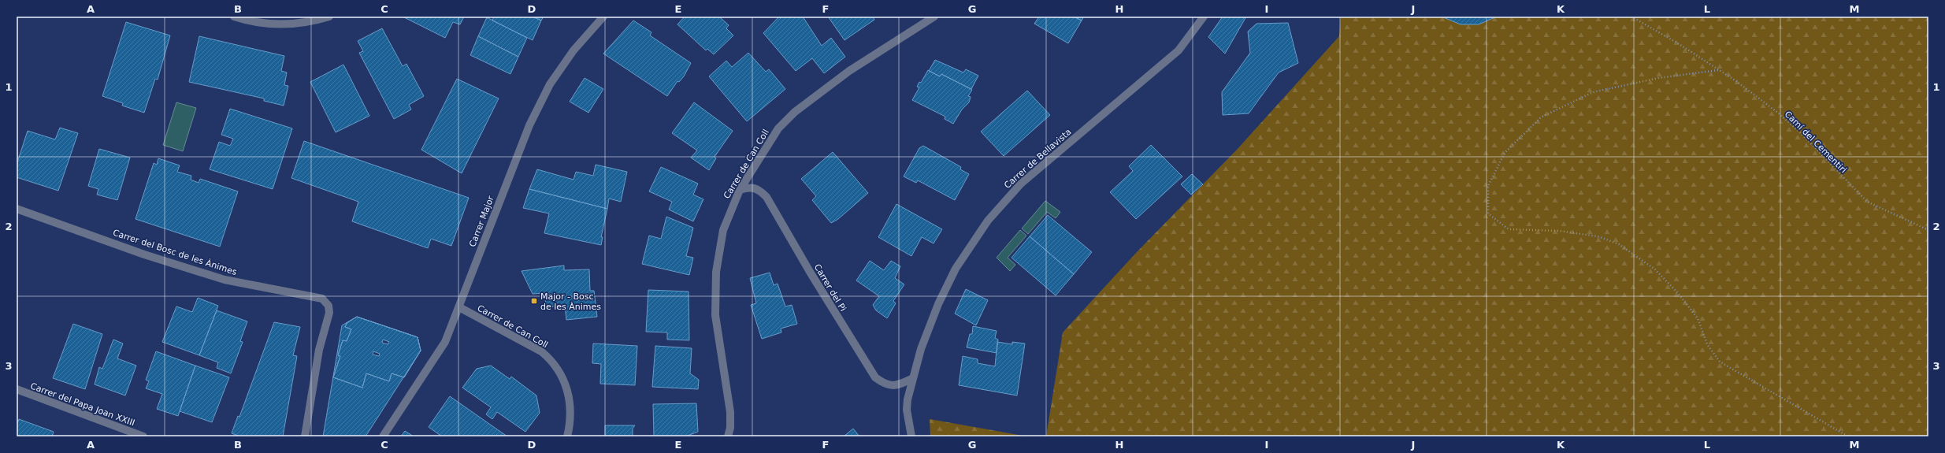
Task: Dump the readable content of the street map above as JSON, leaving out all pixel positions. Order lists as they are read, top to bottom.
{
  "streets": {
    "street": [
      "Carrer de Bellavista",
      "Carrer de Can Coll",
      "Carrer Major",
      "Carrer del Bosc de les Ànimes",
      "Carrer del Pi",
      "Carrer del Papa Joan XXIII"
    ],
    "path": ["Camí del Cementiri"]
  },
  "crossings": [
    ["Carrer de Bellavista", "Carrer del Pi"],
    ["Carrer de Can Coll", "Carrer Major"],
    ["Carrer de Can Coll", "Carrer del Pi"]
  ],
  "places": {
    "transit": ["Major - Bosc de les Ànimes"]
  },
  "grid": {
    "columns": [
      "A",
      "B",
      "C",
      "D",
      "E",
      "F",
      "G",
      "H",
      "I",
      "J",
      "K",
      "L",
      "M"
    ],
    "rows": ["1", "2", "3"]
  }
}
